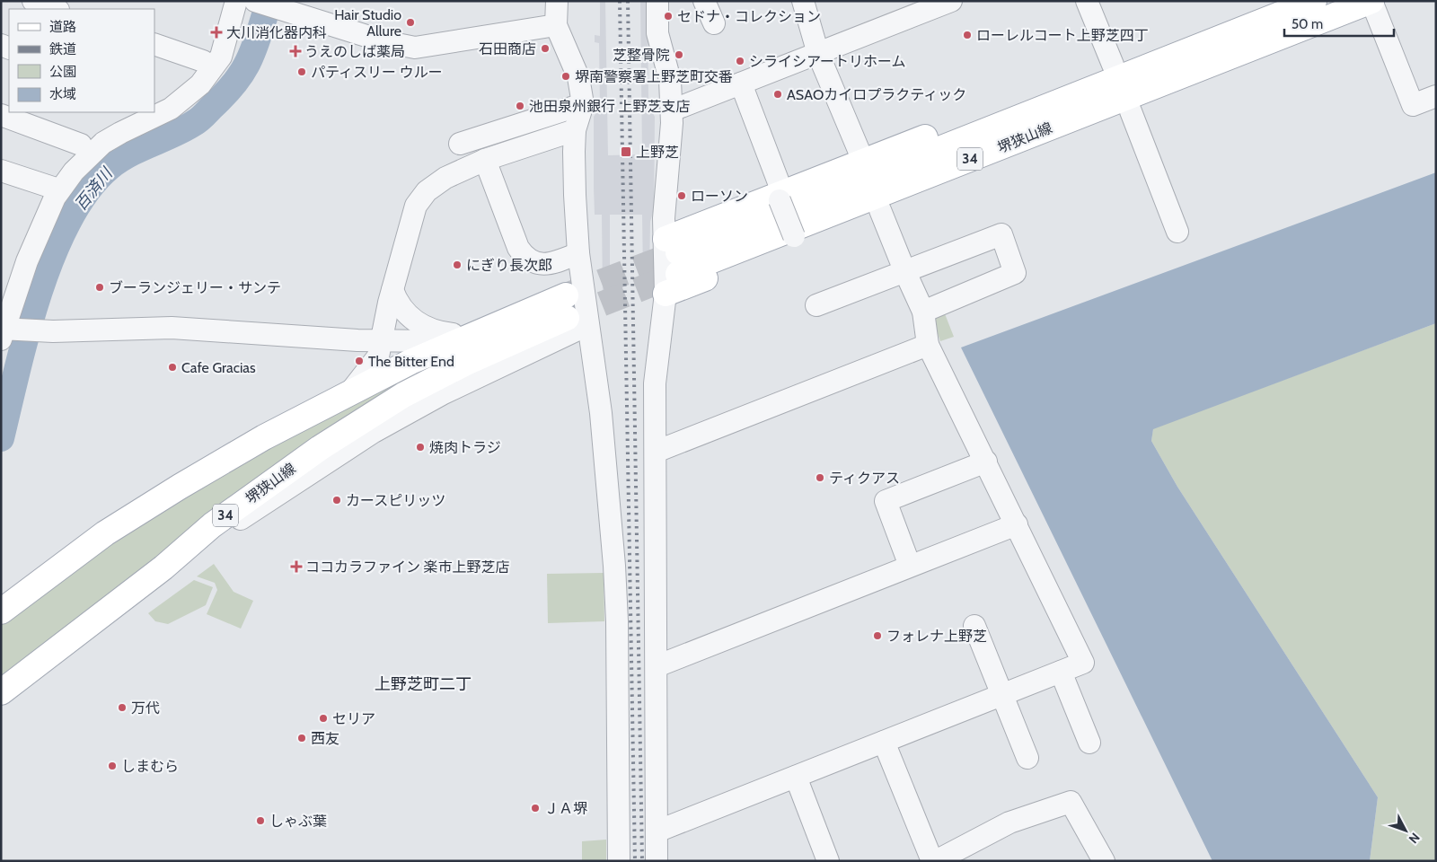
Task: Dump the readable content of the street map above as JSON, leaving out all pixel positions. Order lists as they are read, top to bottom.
{
  "streets": {
    "main road": ["堺狭山線", "34"]
  },
  "districts": ["上野芝町二丁"],
  "water": ["百済川"],
  "places": {
    "other": [
      "セドナ・コレクション",
      "Hair Studio Allure",
      "ローレルコート上野芝四丁",
      "石田商店",
      "芝整骨院",
      "シライシアートリホーム",
      "パティスリー ウルー",
      "堺南警察署上野芝町交番",
      "ASAOカイロプラクティック",
      "池田泉州銀行 上野芝支店",
      "ローソン",
      "にぎり長次郎",
      "ブーランジェリー・サンテ",
      "The Bitter End",
      "Cafe Gracias",
      "焼肉トラジ",
      "ティクアス",
      "カースピリッツ",
      "フォレナ上野芝",
      "万代",
      "セリア",
      "西友",
      "しまむら",
      "ＪＡ堺",
      "しゃぶ葉"
    ],
    "health": ["大川消化器内科", "うえのしば薬局", "ココカラファイン 楽市上野芝店"],
    "transit": ["上野芝"]
  },
  "legend": [
    "道路",
    "鉄道",
    "公園",
    "水域"
  ],
  "scale_bar": "50 m",
  "north": "bottom right"
}
